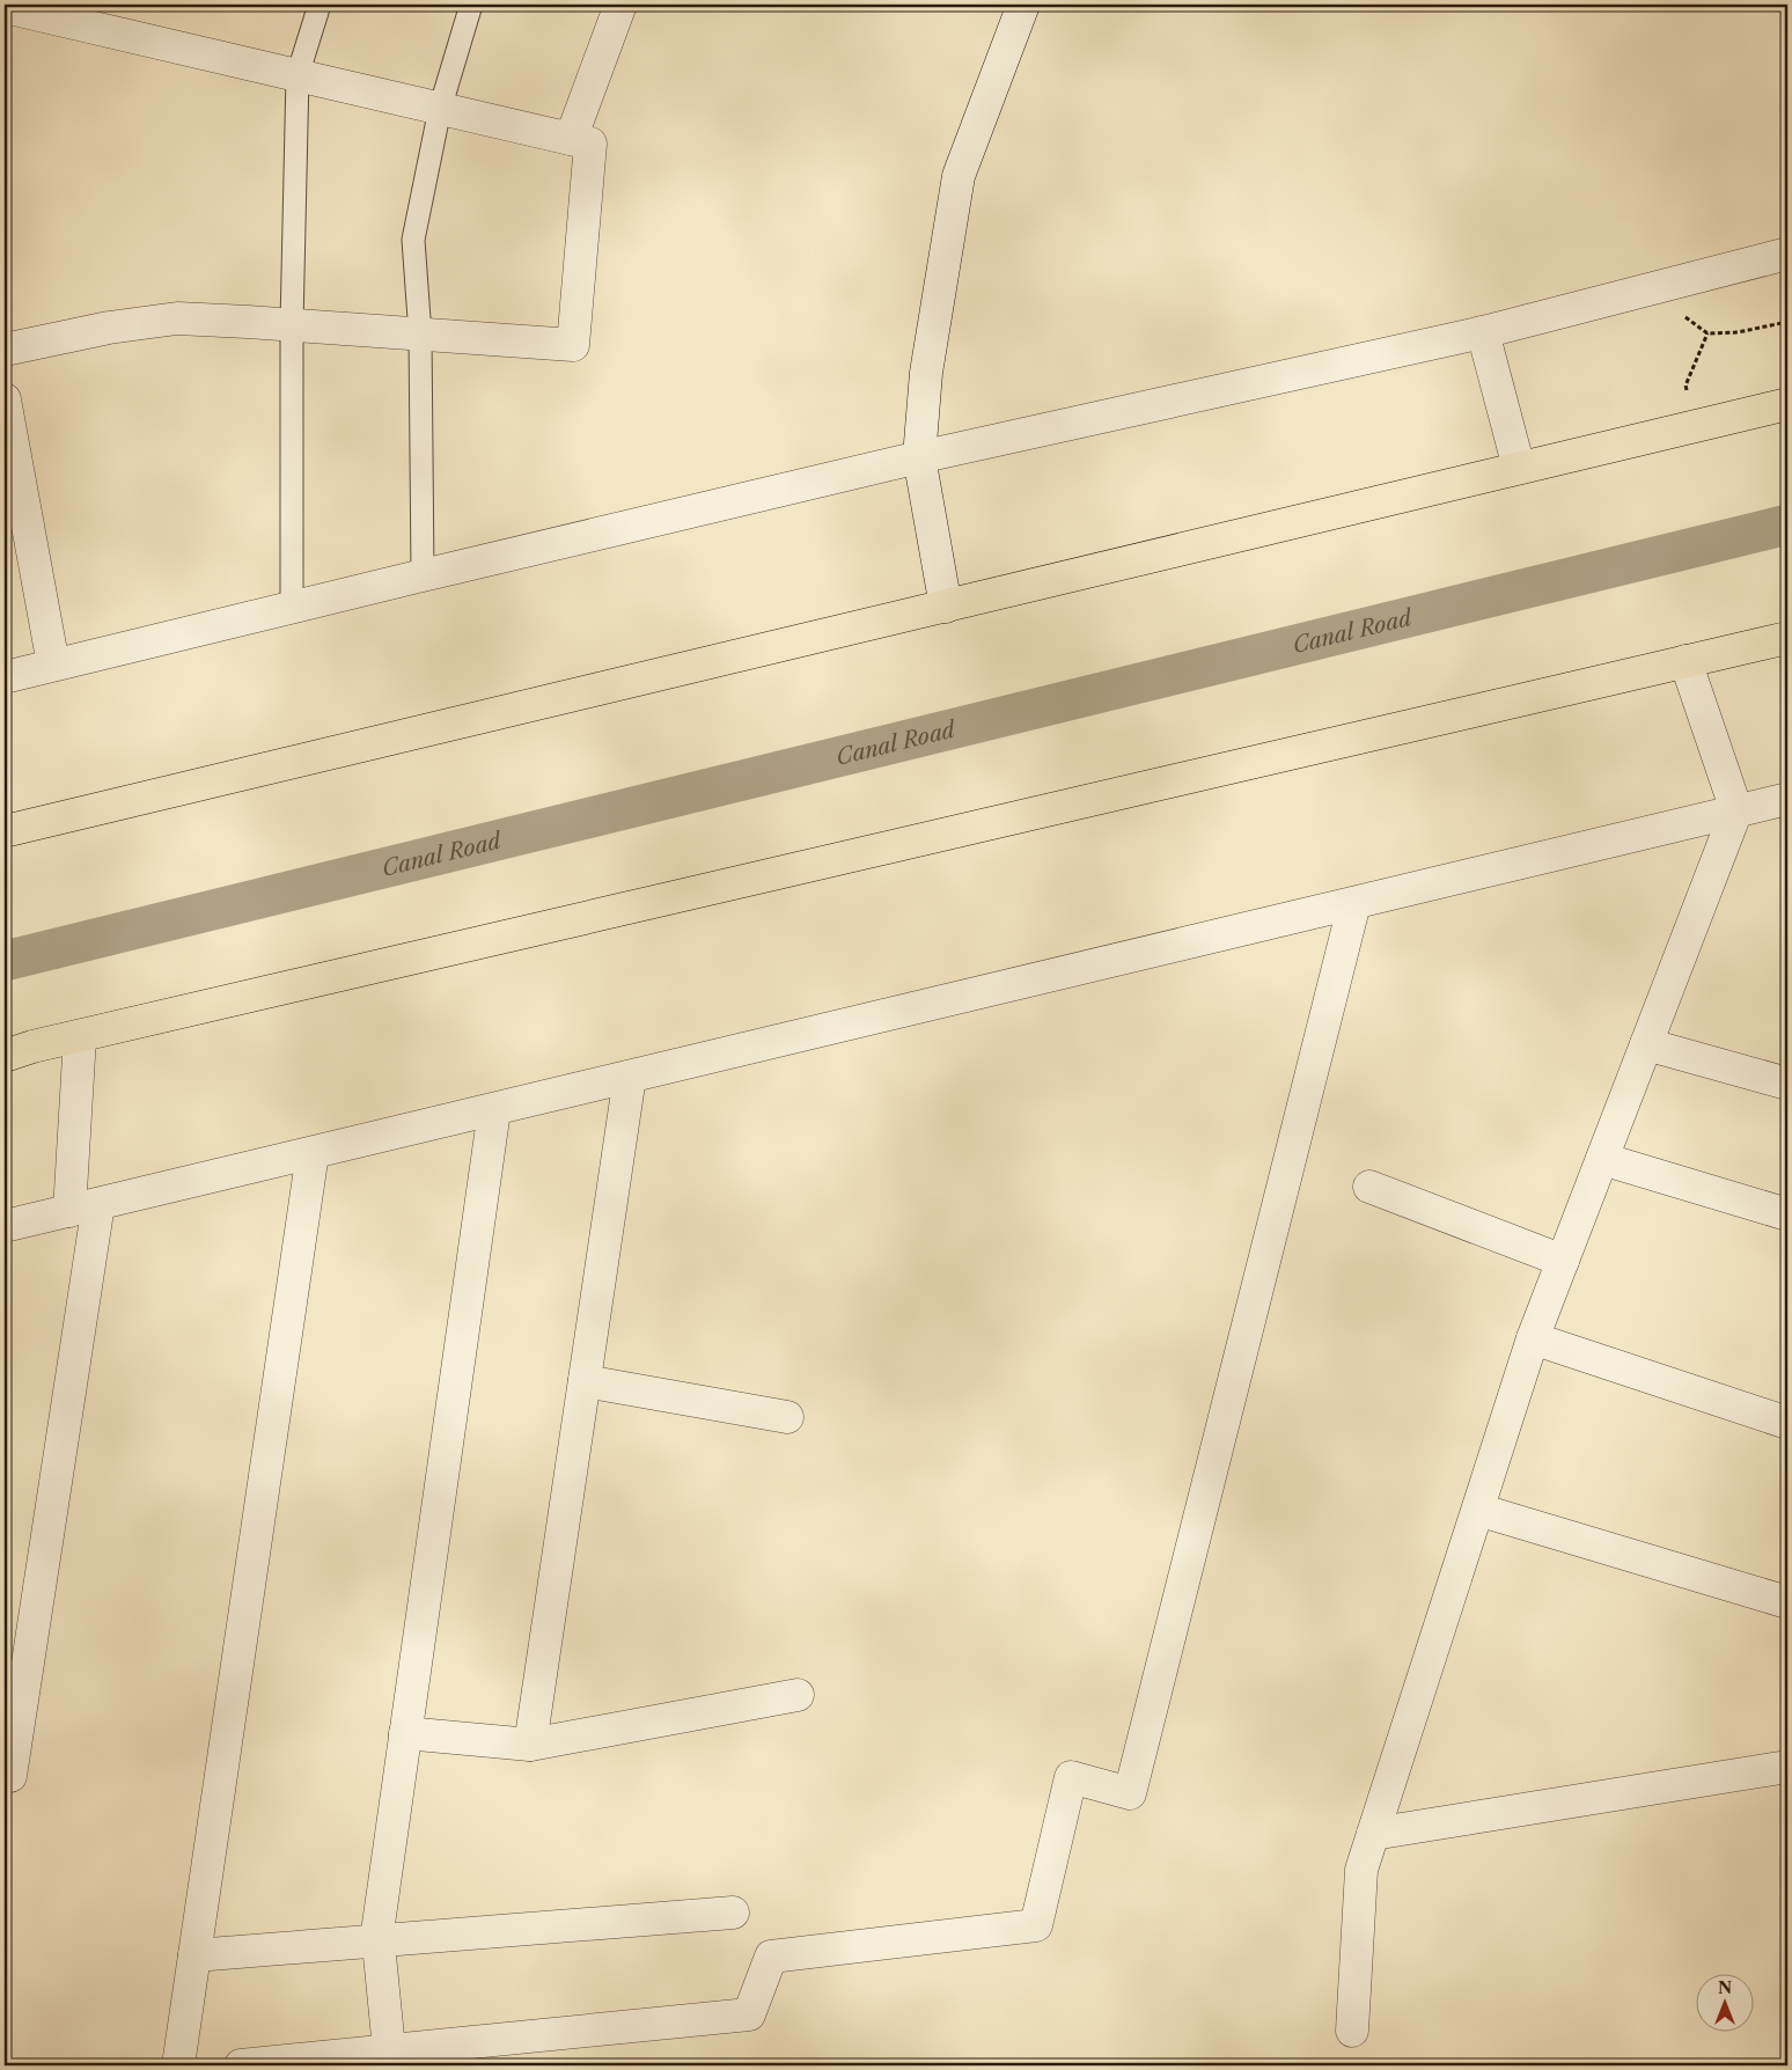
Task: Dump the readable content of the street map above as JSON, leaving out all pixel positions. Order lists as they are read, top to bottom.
{
  "water": ["Canal Road"],
  "north": "top"
}
